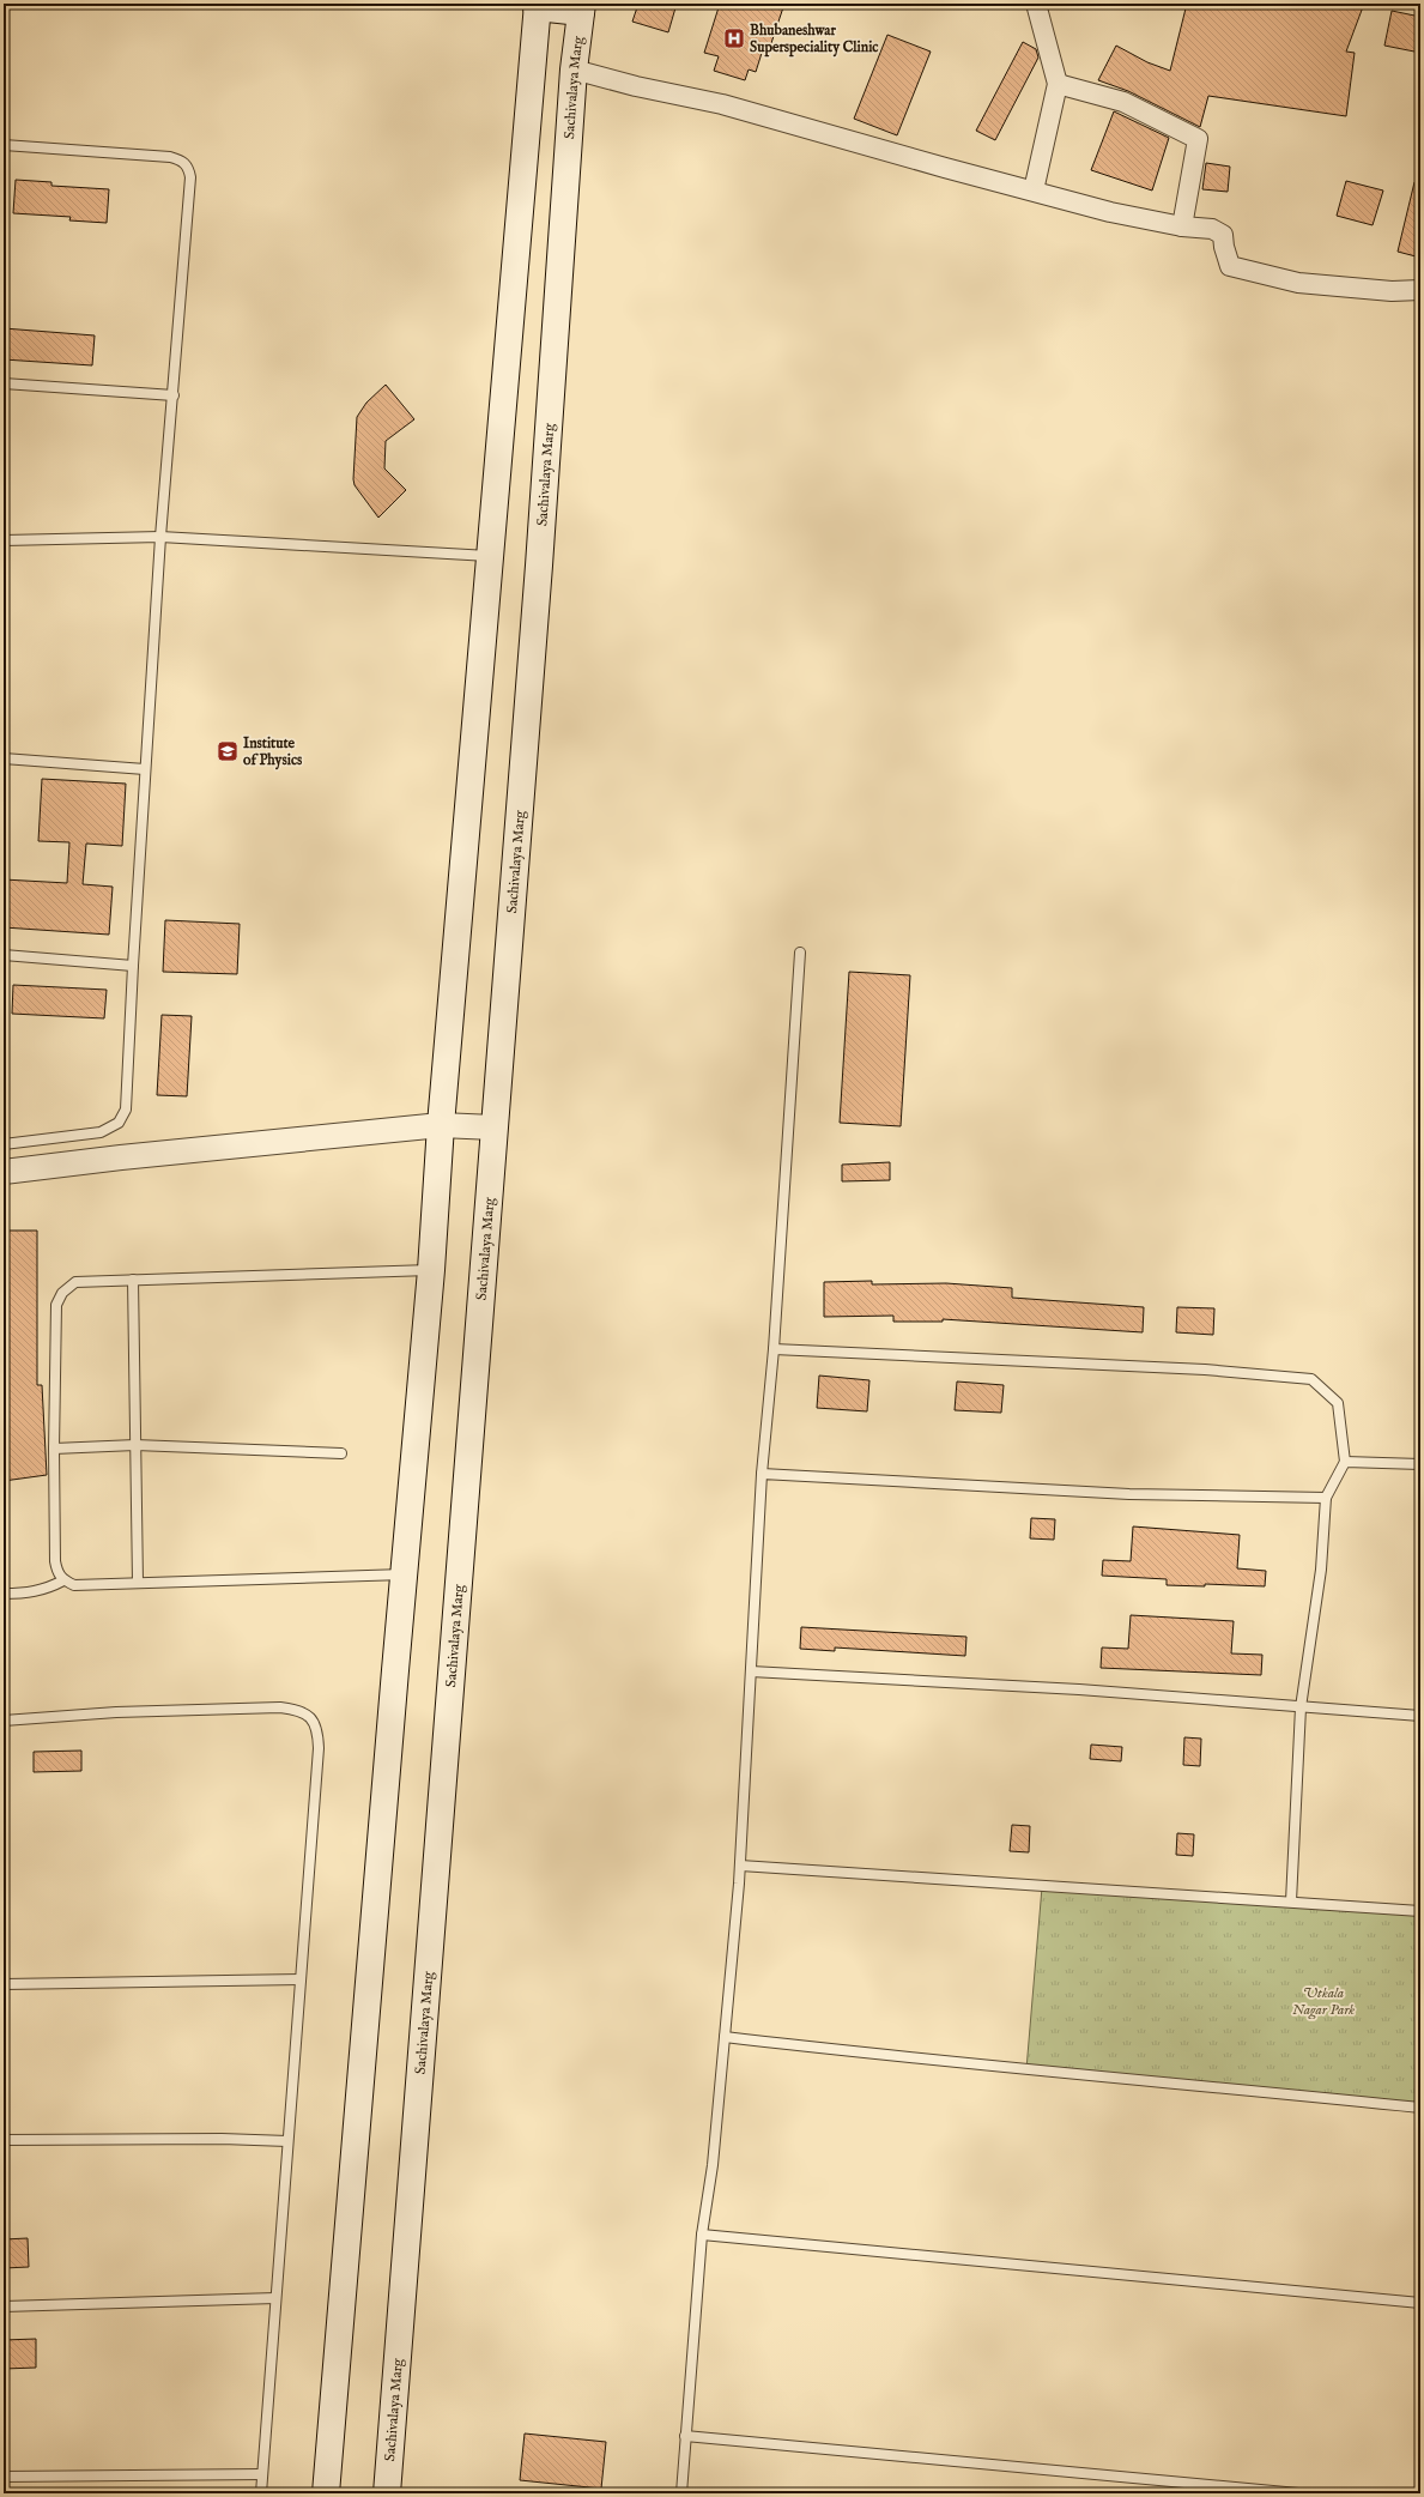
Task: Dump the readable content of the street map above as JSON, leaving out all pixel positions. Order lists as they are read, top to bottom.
{
  "streets": {
    "main road": ["Sachivalaya Marg"]
  },
  "parks": ["Utkala Nagar Park"],
  "places": {
    "hospital": ["Bhubaneshwar Superspeciality Clinic"],
    "school or university": ["Institute of Physics"]
  }
}
